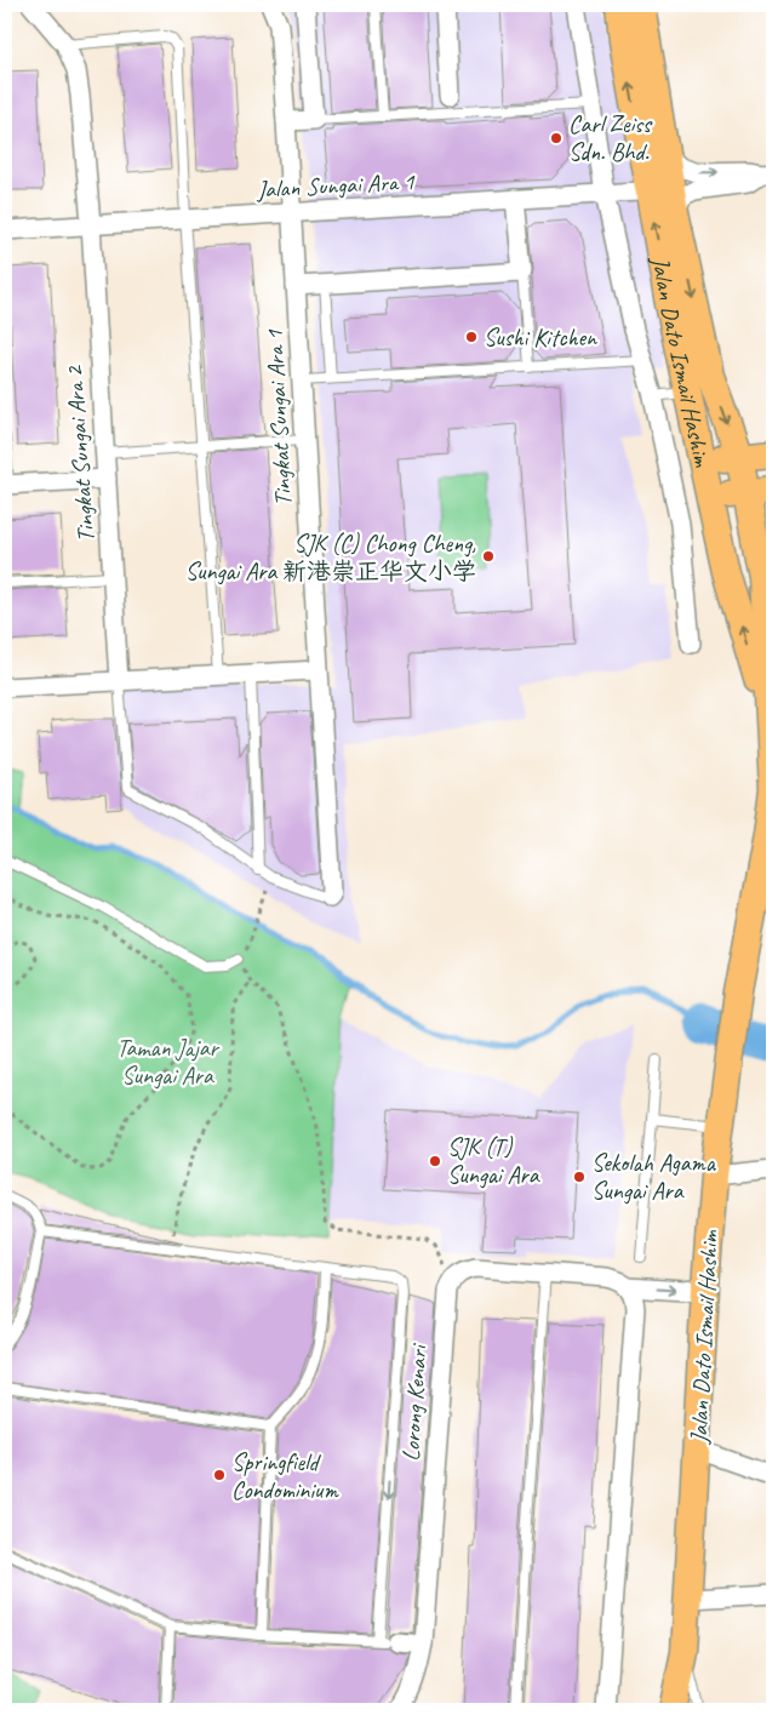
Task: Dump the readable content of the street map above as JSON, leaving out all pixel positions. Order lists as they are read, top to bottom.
{
  "streets": {
    "main road": ["Jalan Dato Ismail Hashim"],
    "street": [
      "Jalan Sungai Ara 1",
      "Tingkat Sungai Ara 1",
      "Tingkat Sungai Ara 2",
      "Lorong Kenari"
    ]
  },
  "crossings": [
    ["Jalan Sungai Ara 1", "Jalan Dato Ismail Hashim"],
    ["Jalan Sungai Ara 1", "Tingkat Sungai Ara 1"],
    ["Jalan Sungai Ara 1", "Tingkat Sungai Ara 2"]
  ],
  "parks": ["Taman Jajar Sungai Ara"],
  "places": [
    "Carl Zeiss Sdn. Bhd.",
    "Sushi Kitchen",
    "SJK (C) Chong Cheng, Sungai Ara 新港崇正华文小学",
    "SJK (T) Sungai Ara",
    "Sekolah Agama Sungai Ara",
    "Springfield Condominium"
  ]
}
